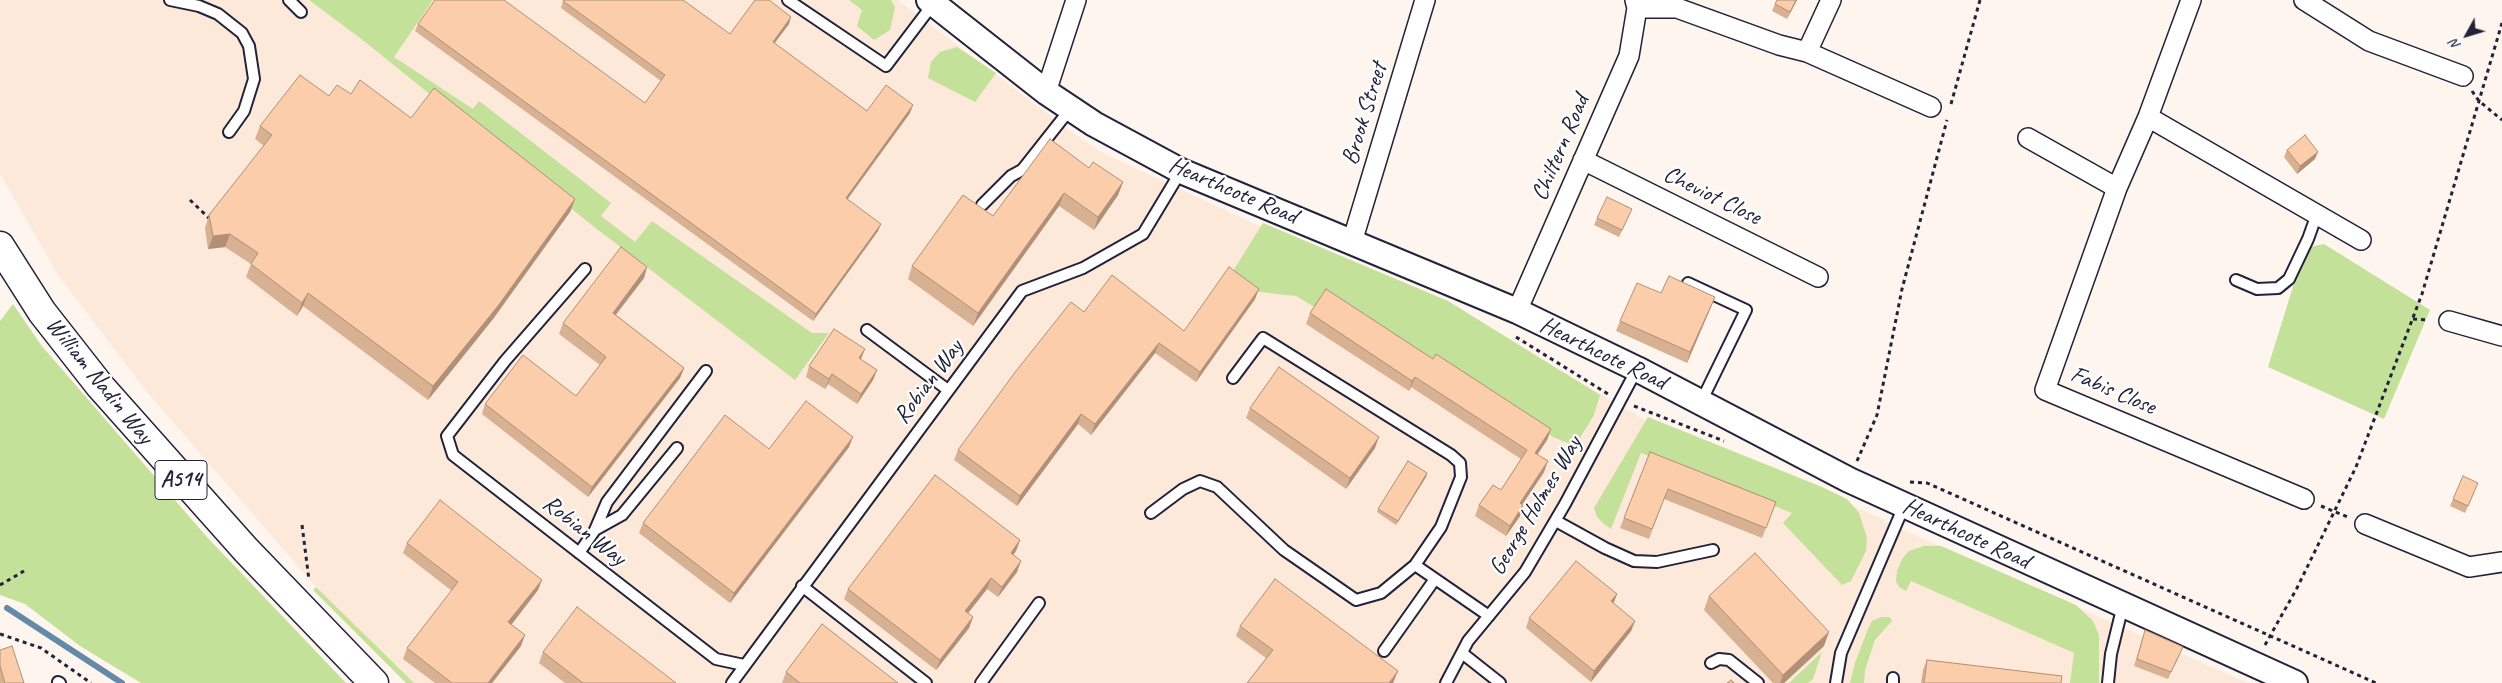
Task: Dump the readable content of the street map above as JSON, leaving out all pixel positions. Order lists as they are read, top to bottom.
{
  "streets": {
    "main road": ["William Nadin Way", "A514"],
    "street": [
      "Brook Street",
      "Chiltern Road",
      "Hearthcote Road",
      "Cheviot Close",
      "Fabis Close"
    ],
    "lane": ["Robian Way", "George Holmes Way"]
  },
  "crossings": [
    ["Brook Street", "Hearthcote Road"],
    ["Chiltern Road", "Hearthcote Road"],
    ["Chiltern Road", "Cheviot Close"],
    ["Hearthcote Road", "Robian Way"],
    ["Hearthcote Road", "George Holmes Way"]
  ],
  "north": "bottom left"
}
